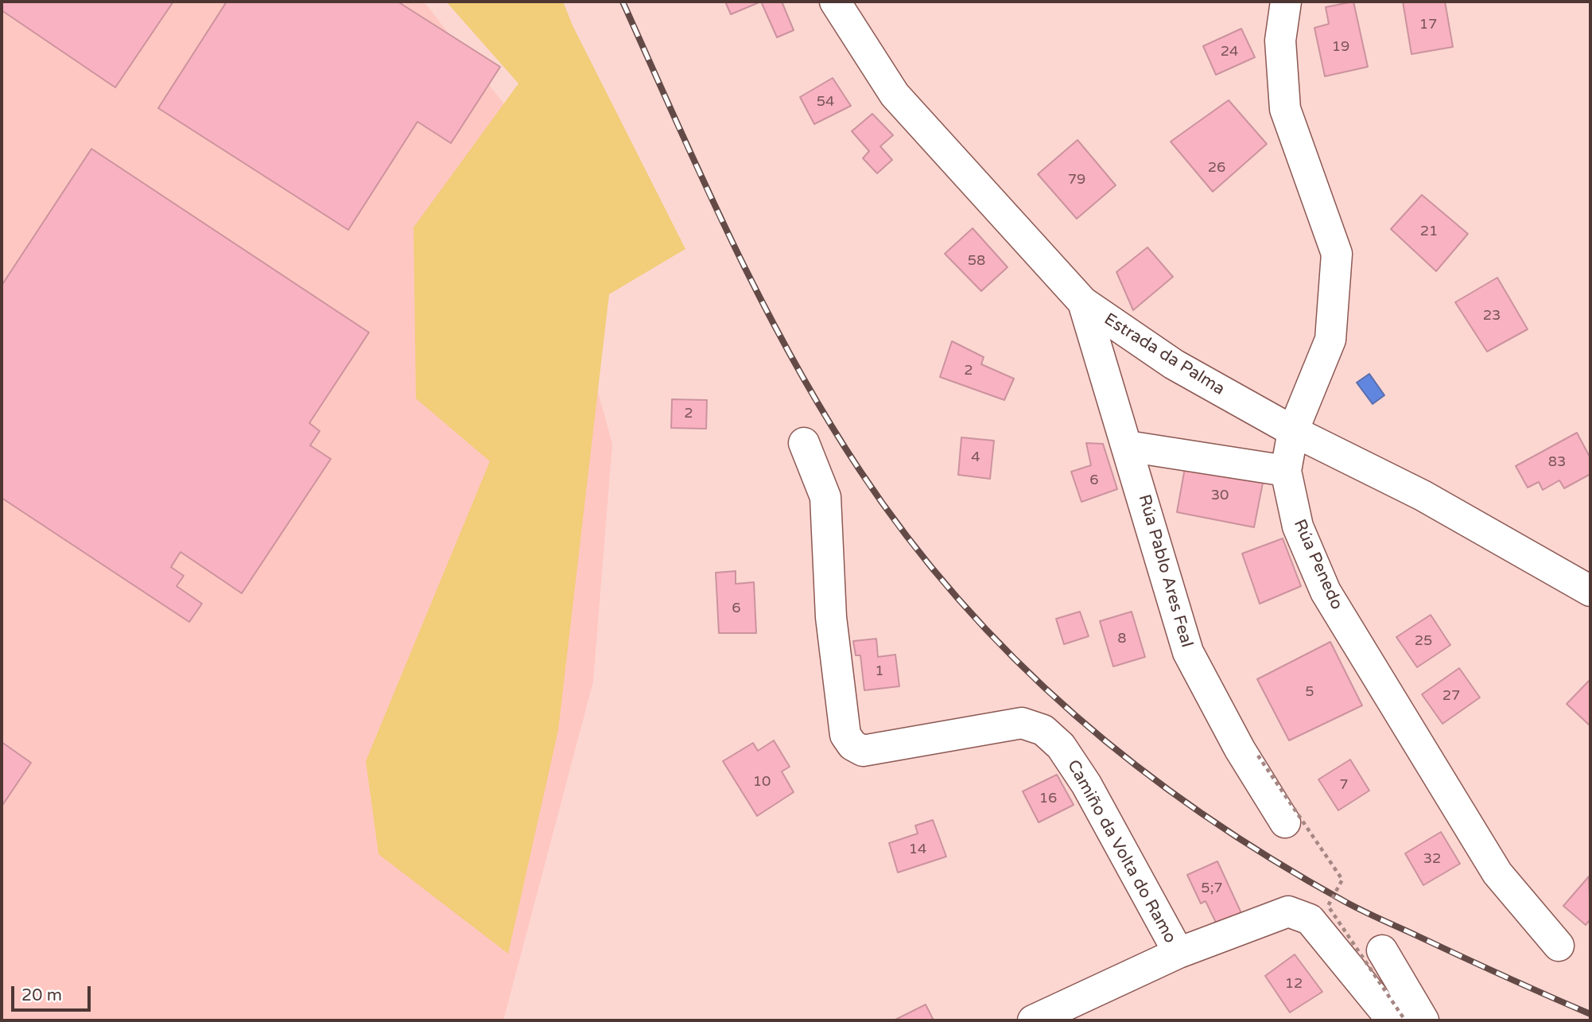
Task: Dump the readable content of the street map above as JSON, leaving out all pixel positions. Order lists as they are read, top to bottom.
{
  "streets": {
    "street": [
      "Estrada da Palma",
      "Rúa Penedo",
      "Rúa Pablo Ares Feal",
      "Camiño da Volta do Ramo"
    ]
  },
  "crossings": [
    ["Estrada da Palma", "Rúa Penedo"],
    ["Estrada da Palma", "Rúa Pablo Ares Feal"]
  ],
  "house_numbers": [
    "17",
    "19",
    "24",
    "54",
    "26",
    "79",
    "21",
    "58",
    "23",
    "2",
    "2",
    "4",
    "83",
    "6",
    "30",
    "6",
    "8",
    "25",
    "1",
    "5",
    "27",
    "10",
    "7",
    "16",
    "14",
    "32",
    "5;7",
    "12"
  ],
  "scale_bar": "20 m"
}
